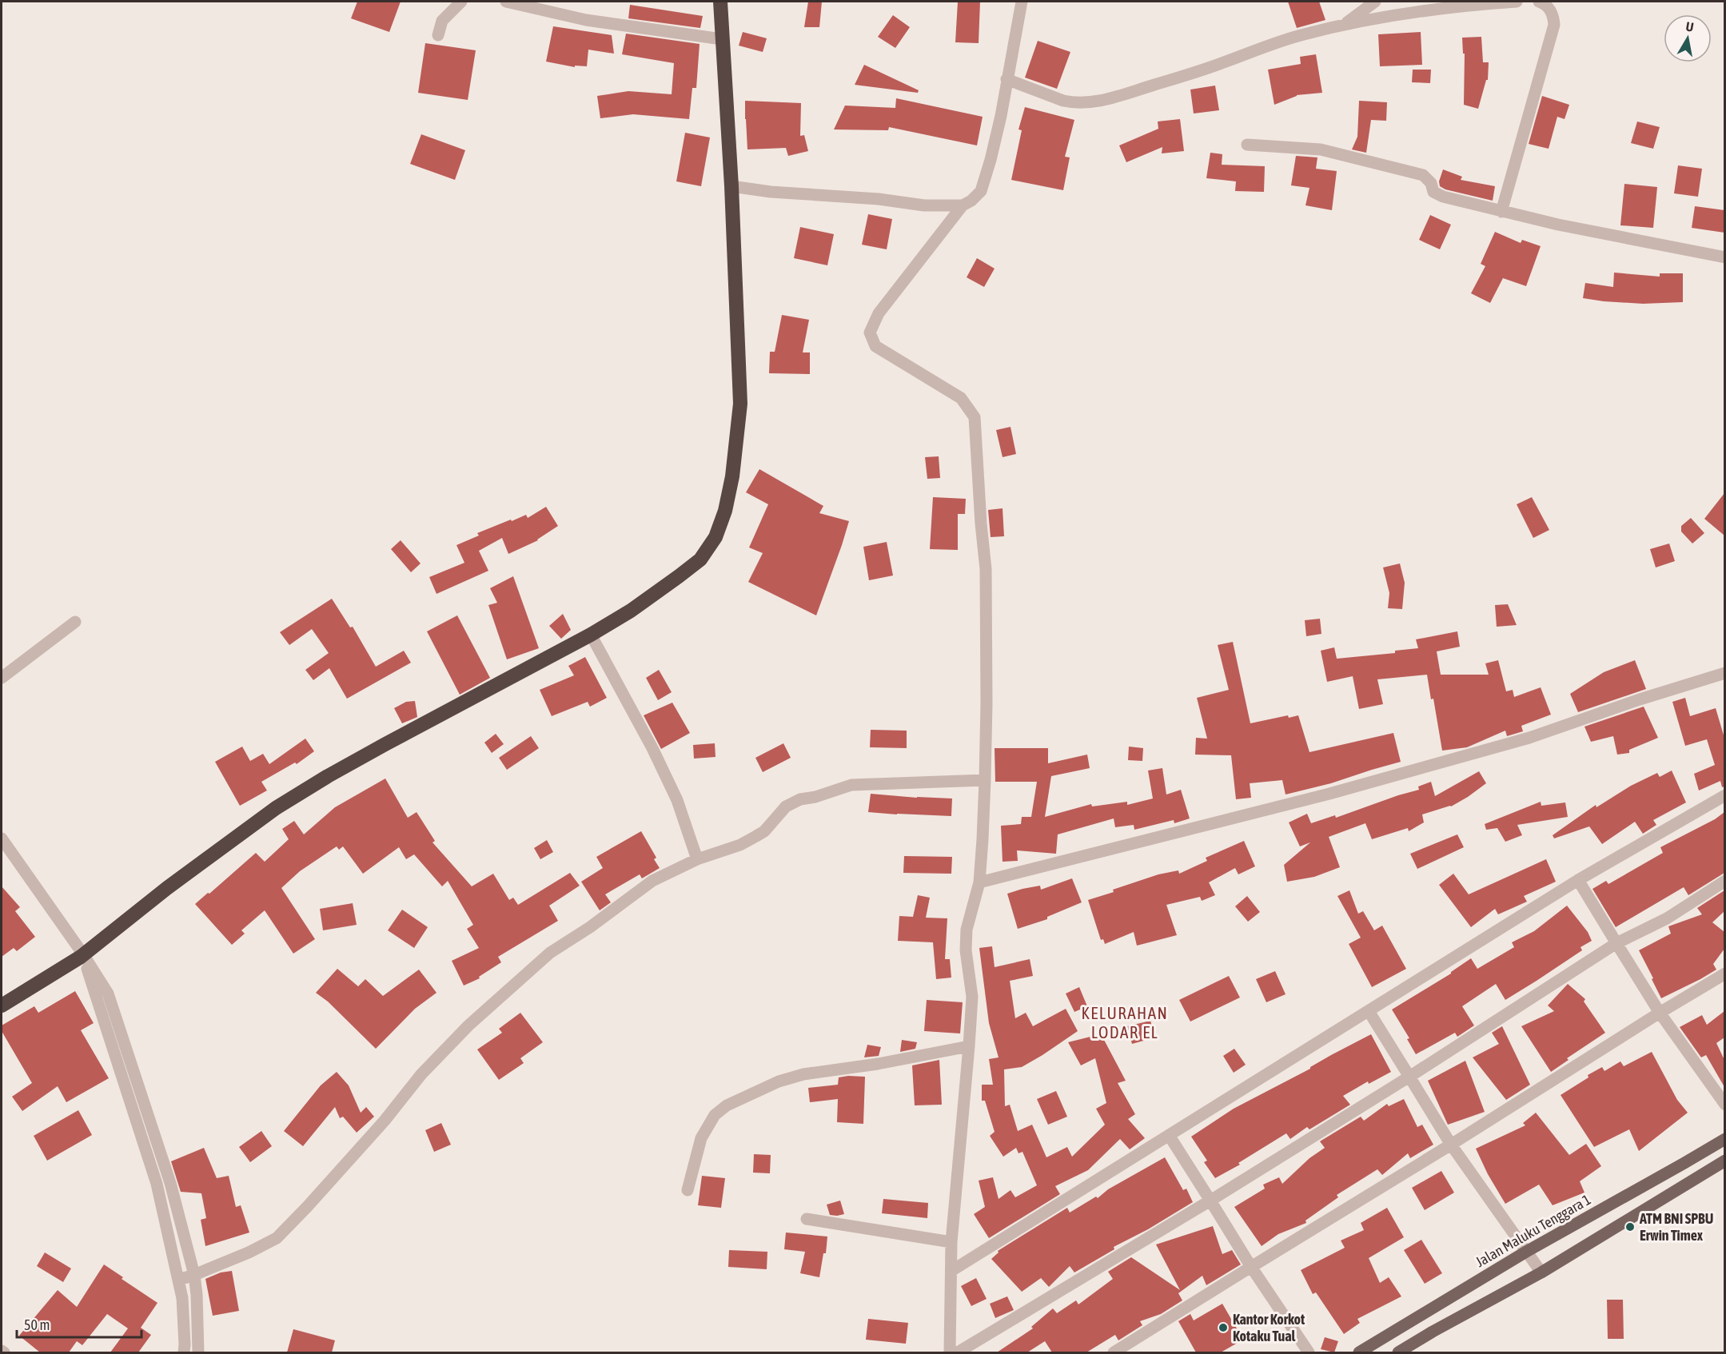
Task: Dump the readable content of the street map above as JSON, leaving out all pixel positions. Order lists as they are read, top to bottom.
{
  "streets": {
    "main road": ["Jalan Maluku Tenggara 1"]
  },
  "districts": ["KELURAHAN LODAR EL"],
  "places": ["ATM BNI SPBU Erwin Timex", "Kantor Korkot Kotaku Tual"],
  "scale_bar": "50 m",
  "north": "top"
}
